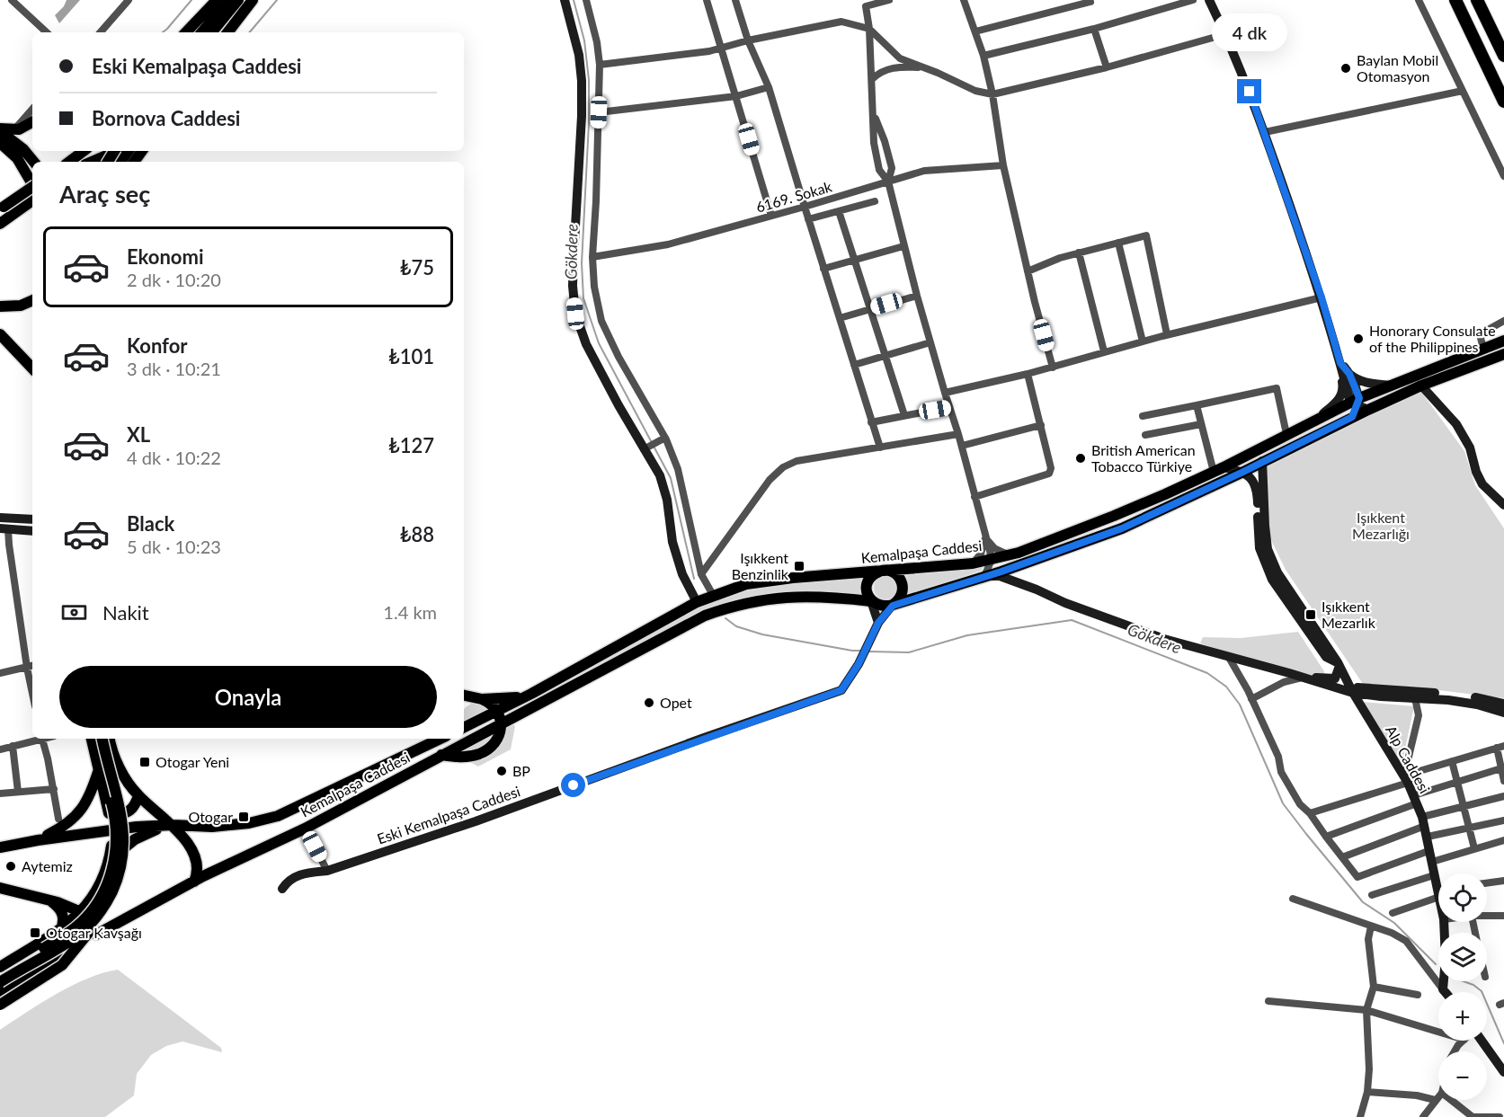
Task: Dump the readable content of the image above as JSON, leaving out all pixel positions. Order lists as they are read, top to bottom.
{
  "streets": {
    "main road": ["Kemalpaşa Caddesi", "Alp Caddesi", "Eski Kemalpaşa Caddesi"],
    "street": ["6169. Sokak"]
  },
  "crossings": [
    ["Kemalpaşa Caddesi", "Alp Caddesi"],
    ["Kemalpaşa Caddesi", "Eski Kemalpaşa Caddesi"]
  ],
  "water": ["Gökdere"],
  "parks": ["Işıkkent Mezarlığı"],
  "places": {
    "other": [
      "Baylan Mobil Otomasyon",
      "Honorary Consulate of the Philippines",
      "British American Tobacco Türkiye",
      "Opet",
      "BP",
      "Aytemiz"
    ],
    "transit": [
      "Işıkkent Benzinlik",
      "Işıkkent Mezarlık",
      "Otogar Yeni",
      "Otogar",
      "Otogar Kavşağı"
    ]
  },
  "page": {
    "bubble": "4 dk",
    "banner": ["Eski Kemalpaşa Caddesi", "Bornova Caddesi"],
    "heading": "Araç seç",
    "list": [
      {
        "name": "Ekonomi",
        "note": "2 dk · 10:20",
        "value": "₺75"
      },
      {
        "name": "Konfor",
        "note": "3 dk · 10:21",
        "value": "₺101"
      },
      {
        "name": "XL",
        "note": "4 dk · 10:22",
        "value": "₺127"
      },
      {
        "name": "Black",
        "note": "5 dk · 10:23",
        "value": "₺88"
      }
    ],
    "pay": ["Nakit", "1.4 km"],
    "buttons": "Onayla",
    "map_buttons": ["+", "−"]
  }
}
